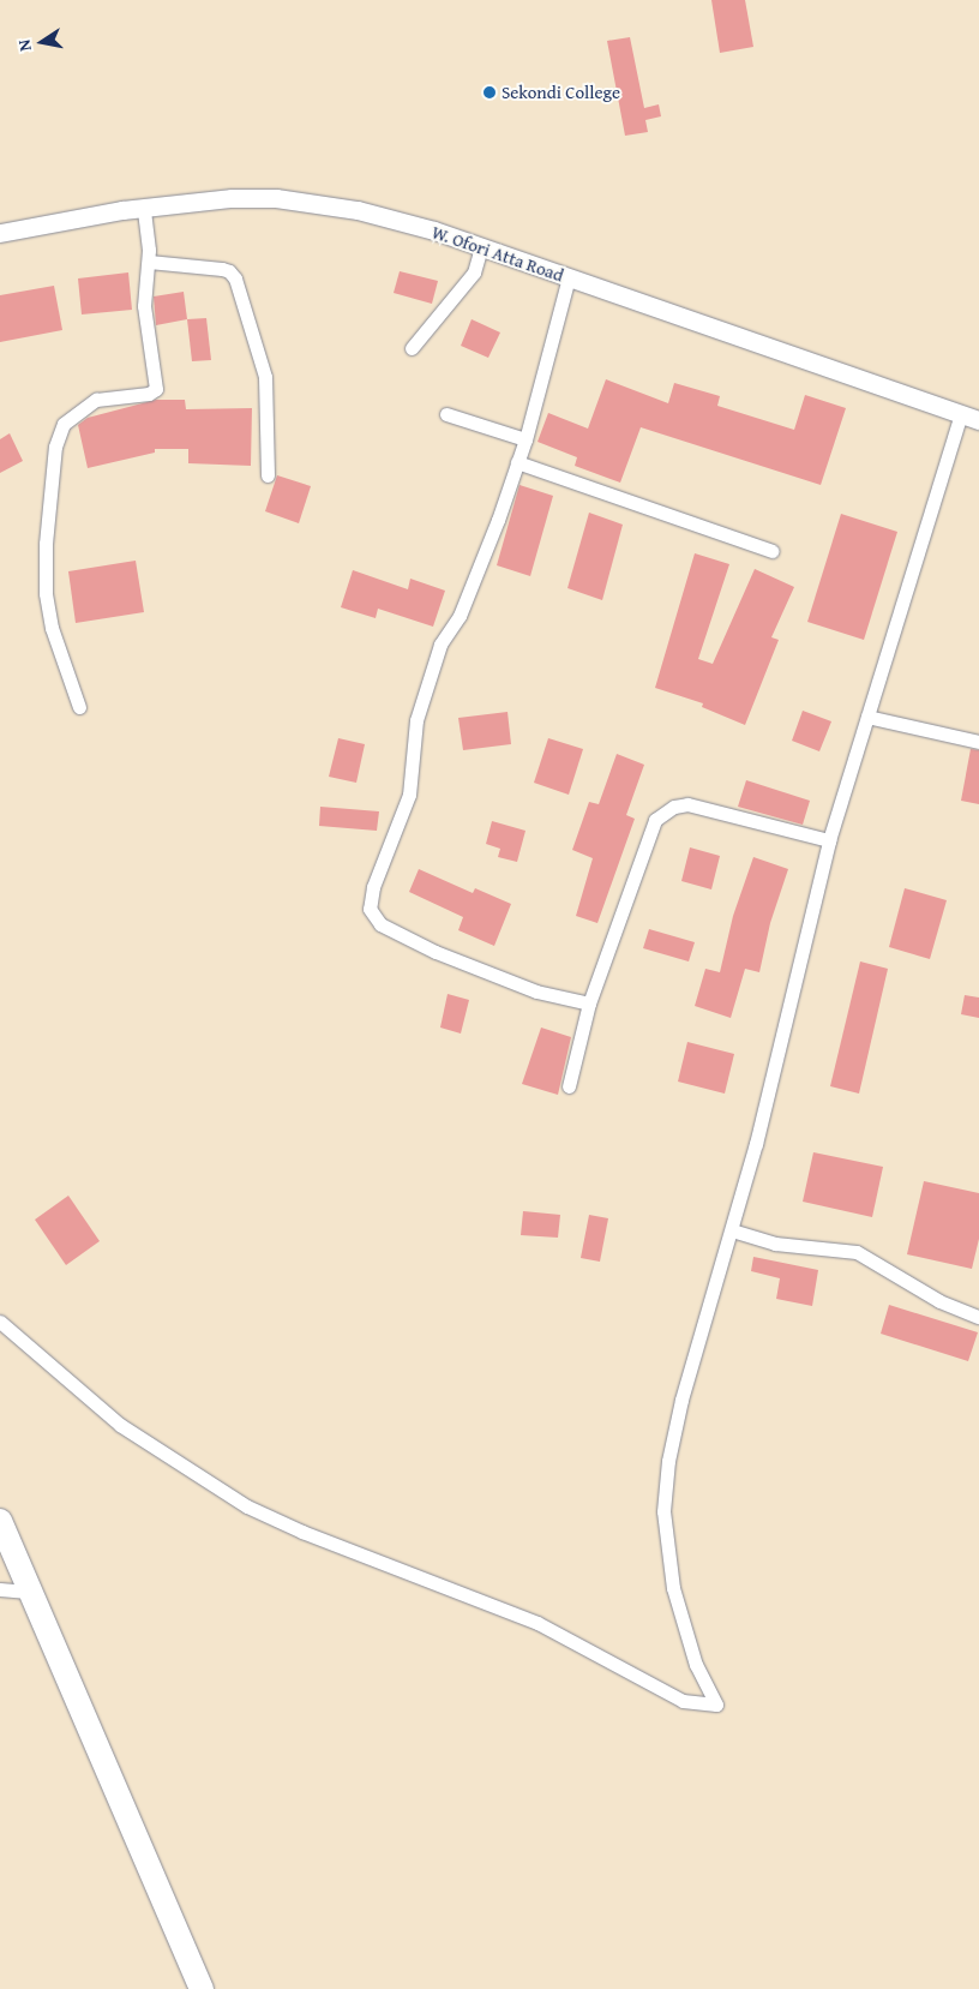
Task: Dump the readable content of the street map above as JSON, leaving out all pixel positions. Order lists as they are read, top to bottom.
{
  "streets": {
    "main road": ["W. Ofori Atta Road"]
  },
  "places": ["Sekondi College"],
  "north": "left"
}
